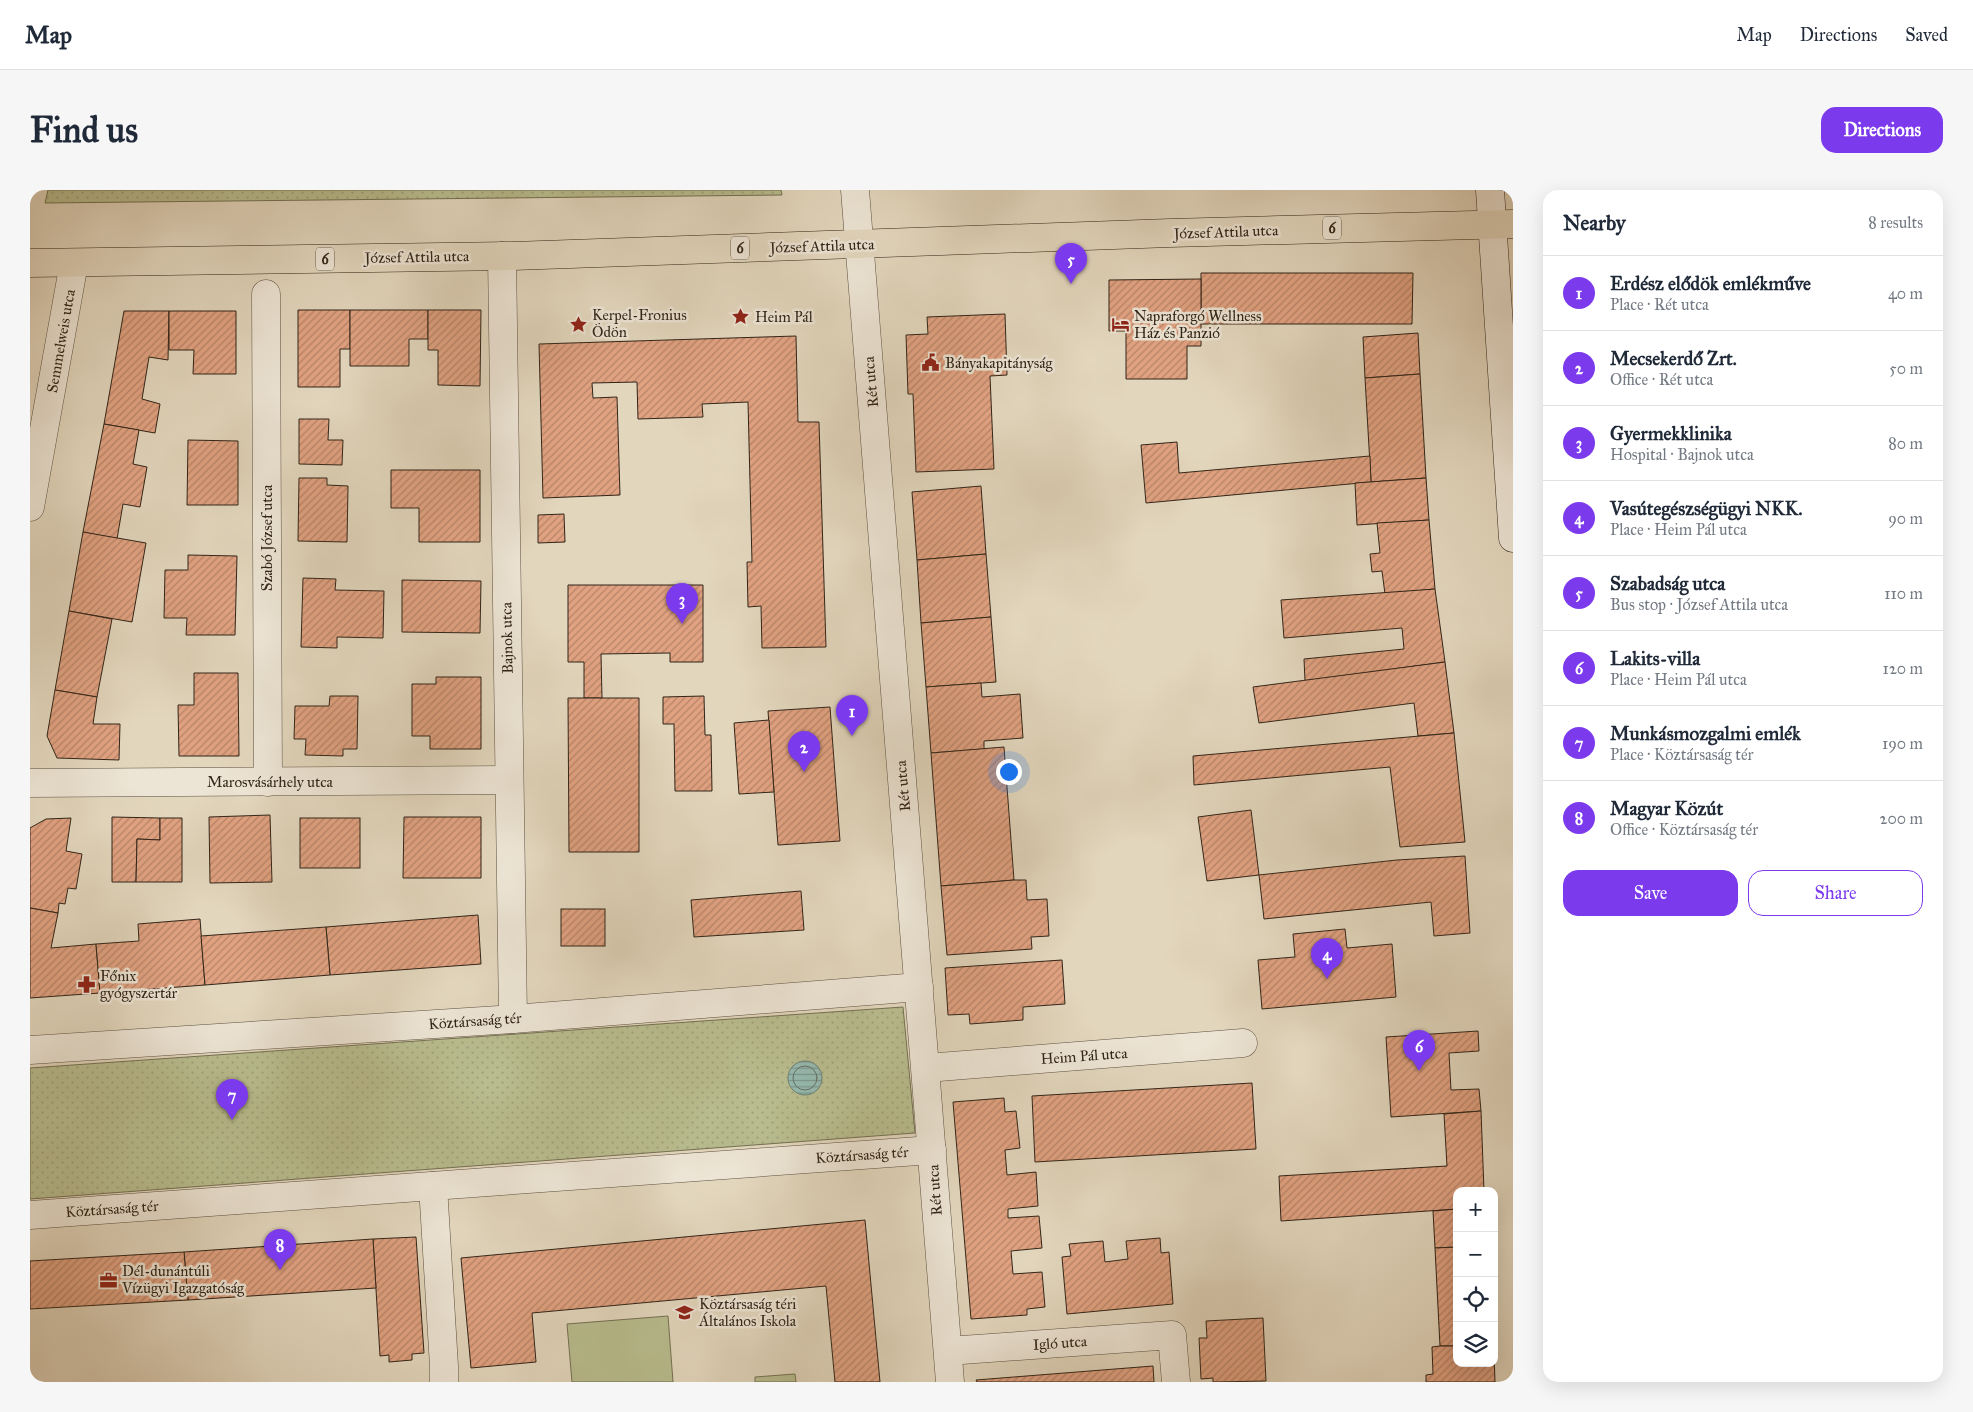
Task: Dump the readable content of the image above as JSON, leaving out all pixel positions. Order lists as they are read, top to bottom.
{
  "streets": {
    "main road": ["6", "József Attila utca"],
    "street": [
      "Semmelweis utca",
      "Rét utca",
      "Szabó József utca",
      "Bajnok utca",
      "Marosvásárhely utca",
      "Köztársaság tér",
      "Heim Pál utca",
      "Igló utca"
    ]
  },
  "crossings": [
    ["József Attila utca", "Semmelweis utca"],
    ["József Attila utca", "Rét utca"],
    ["József Attila utca", "Bajnok utca"],
    ["Rét utca", "Köztársaság tér"],
    ["Rét utca", "Heim Pál utca"],
    ["Rét utca", "Igló utca"],
    ["Szabó József utca", "Marosvásárhely utca"],
    ["Bajnok utca", "Marosvásárhely utca"],
    ["Bajnok utca", "Köztársaság tér"]
  ],
  "places": {
    "place": ["Heim Pál", "Kerpel-Fronius Ödön"],
    "hotel": ["Napraforgó Wellness Ház és Panzió"],
    "public building": ["Bányakapitányság"],
    "pharmacy": ["Főnix gyógyszertár"],
    "office": ["Dél-dunántúli Vízügyi Igazgatóság"],
    "school or university": ["Köztársaság téri Általános Iskola"]
  },
  "page": {
    "header": "Map",
    "nav": ["Map", "Directions", "Saved"],
    "buttons": [
      "Directions",
      ["Save", "Share"]
    ],
    "title": "Find us",
    "heading": ["Nearby", "8 results"],
    "pins": [
      "5",
      "3",
      "1",
      "2",
      "4",
      "6",
      "7",
      "8"
    ],
    "list": [
      {
        "mark": "1",
        "name": "Erdész elődök emlékműve",
        "note": "Place · Rét utca",
        "value": "40 m"
      },
      {
        "mark": "2",
        "name": "Mecsekerdő Zrt.",
        "note": "Office · Rét utca",
        "value": "50 m"
      },
      {
        "mark": "3",
        "name": "Gyermekklinika",
        "note": "Hospital · Bajnok utca",
        "value": "80 m"
      },
      {
        "mark": "4",
        "name": "Vasútegészségügyi NKK.",
        "note": "Place · Heim Pál utca",
        "value": "90 m"
      },
      {
        "mark": "5",
        "name": "Szabadság utca",
        "note": "Bus stop · József Attila utca",
        "value": "110 m"
      },
      {
        "mark": "6",
        "name": "Lakits-villa",
        "note": "Place · Heim Pál utca",
        "value": "120 m"
      },
      {
        "mark": "7",
        "name": "Munkásmozgalmi emlék",
        "note": "Place · Köztársaság tér",
        "value": "190 m"
      },
      {
        "mark": "8",
        "name": "Magyar Közút",
        "note": "Office · Köztársaság tér",
        "value": "200 m"
      }
    ],
    "map_buttons": ["+", "−"]
  }
}
